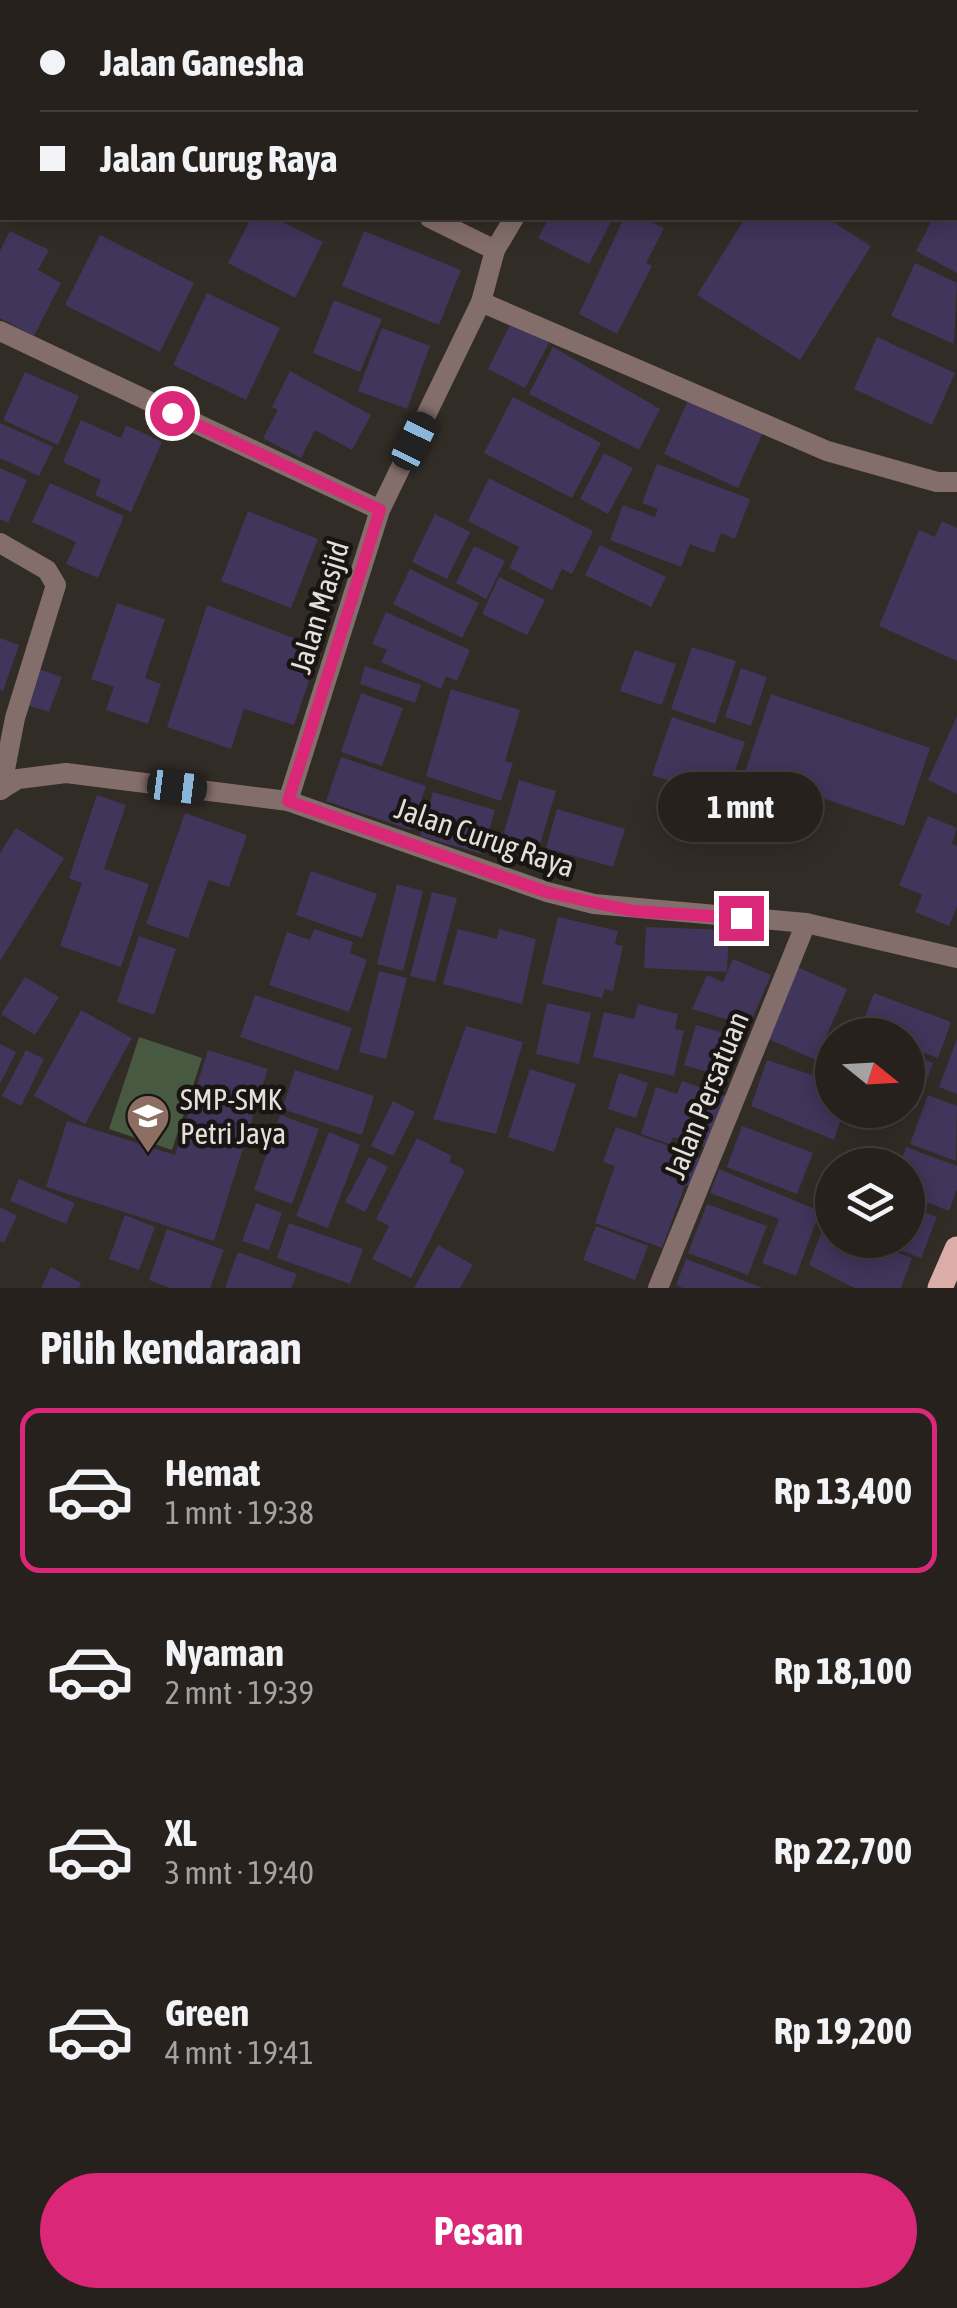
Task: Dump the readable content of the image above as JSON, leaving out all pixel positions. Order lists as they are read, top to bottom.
{
  "streets": {
    "street": ["Jalan Masjid", "Jalan Curug Raya", "Jalan Persatuan"]
  },
  "crossings": [
    ["Jalan Masjid", "Jalan Curug Raya"],
    ["Jalan Curug Raya", "Jalan Persatuan"]
  ],
  "places": {
    "school or university": ["SMP-SMK Petri Jaya"]
  },
  "north": "right",
  "page": {
    "banner": ["Jalan Ganesha", "Jalan Curug Raya"],
    "bubble": "1 mnt",
    "heading": "Pilih kendaraan",
    "list": [
      {
        "name": "Hemat",
        "note": "1 mnt · 19:38",
        "value": "Rp 13,400"
      },
      {
        "name": "Nyaman",
        "note": "2 mnt · 19:39",
        "value": "Rp 18,100"
      },
      {
        "name": "XL",
        "note": "3 mnt · 19:40",
        "value": "Rp 22,700"
      },
      {
        "name": "Green",
        "note": "4 mnt · 19:41",
        "value": "Rp 19,200"
      }
    ],
    "buttons": "Pesan"
  }
}
